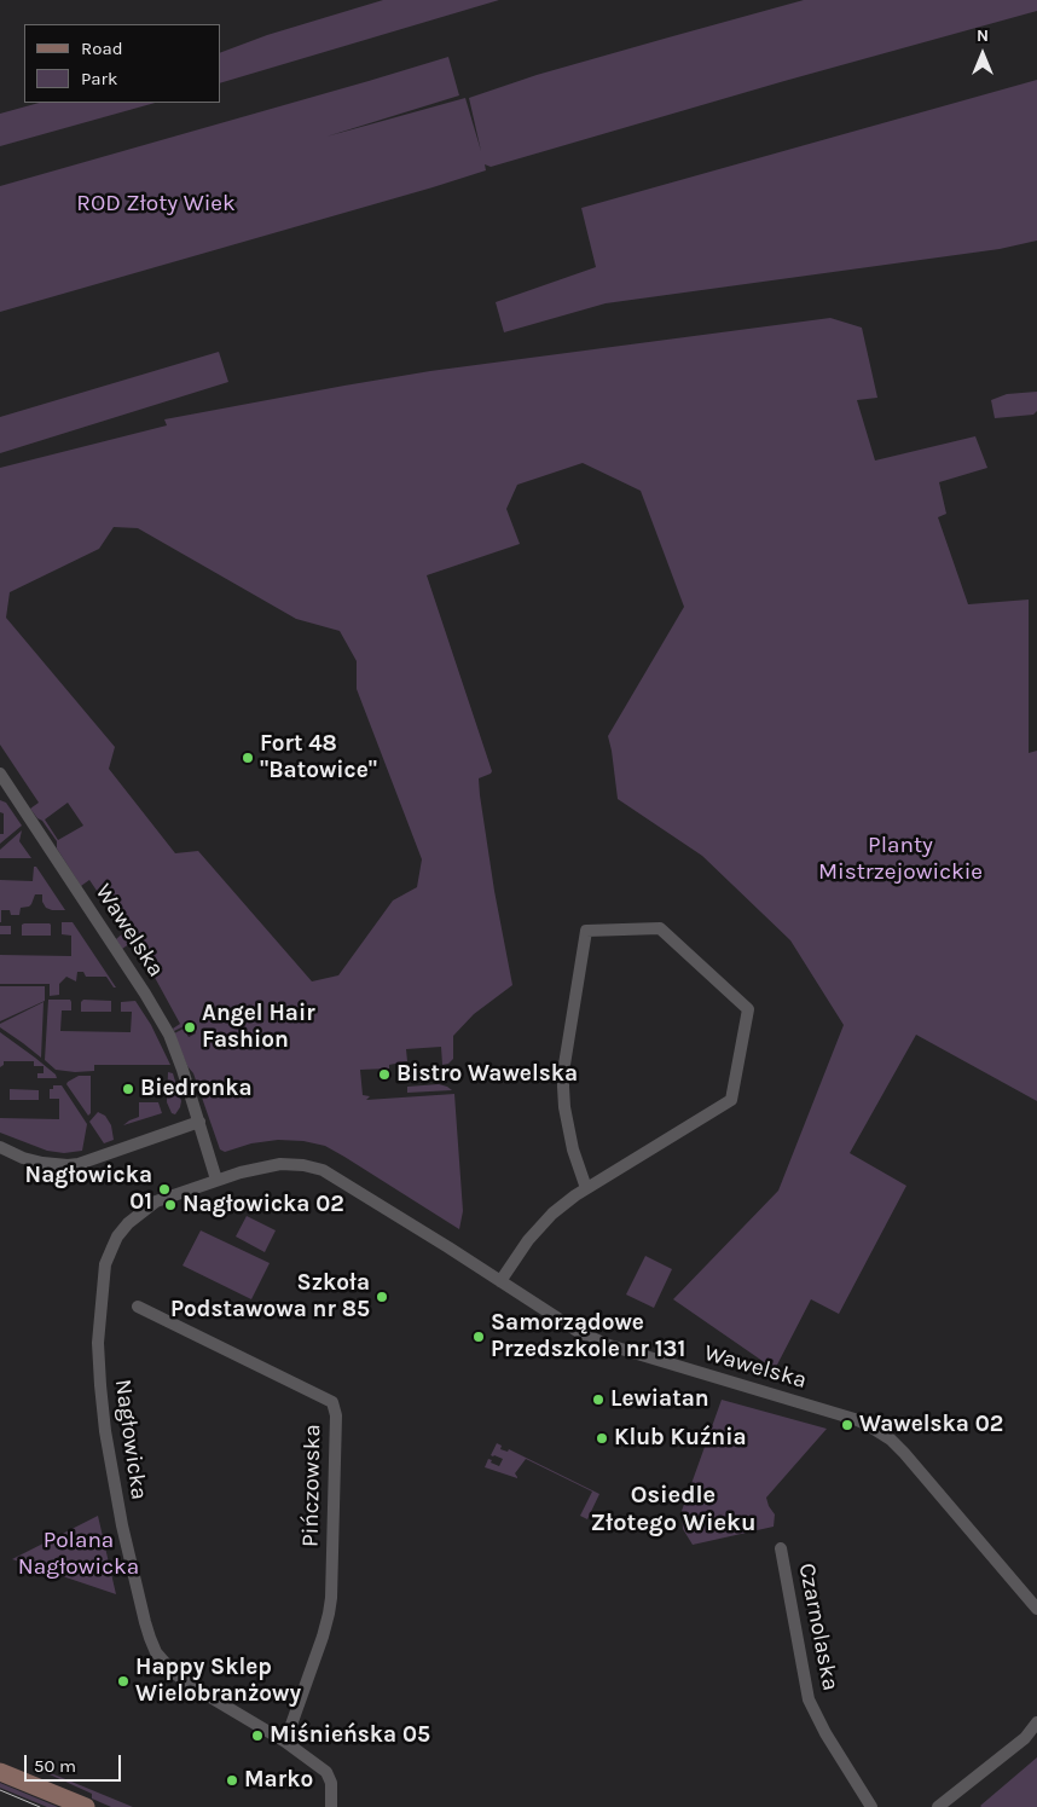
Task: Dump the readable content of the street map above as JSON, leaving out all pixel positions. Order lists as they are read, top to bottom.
{
  "streets": {
    "street": [
      "Wawelska",
      "Nagłowicka",
      "Pińczowska",
      "Czarnolaska"
    ]
  },
  "crossings": [
    ["Wawelska", "Nagłowicka"],
    ["Nagłowicka", "Pińczowska"]
  ],
  "districts": ["Osiedle Złotego Wieku"],
  "parks": ["ROD Złoty Wiek", "Planty Mistrzejowickie", "Polana Nagłowicka"],
  "places": [
    "Fort 48 \"Batowice\"",
    "Angel Hair Fashion",
    "Bistro Wawelska",
    "Biedronka",
    "Nagłowicka 01",
    "Nagłowicka 02",
    "Szkoła Podstawowa nr 85",
    "Samorządowe Przedszkole nr 131",
    "Lewiatan",
    "Wawelska 02",
    "Klub Kuźnia",
    "Happy Sklep Wielobranżowy",
    "Miśnieńska 05",
    "Marko"
  ],
  "legend": ["Road", "Park"],
  "scale_bar": "50 m",
  "north": "top"
}
